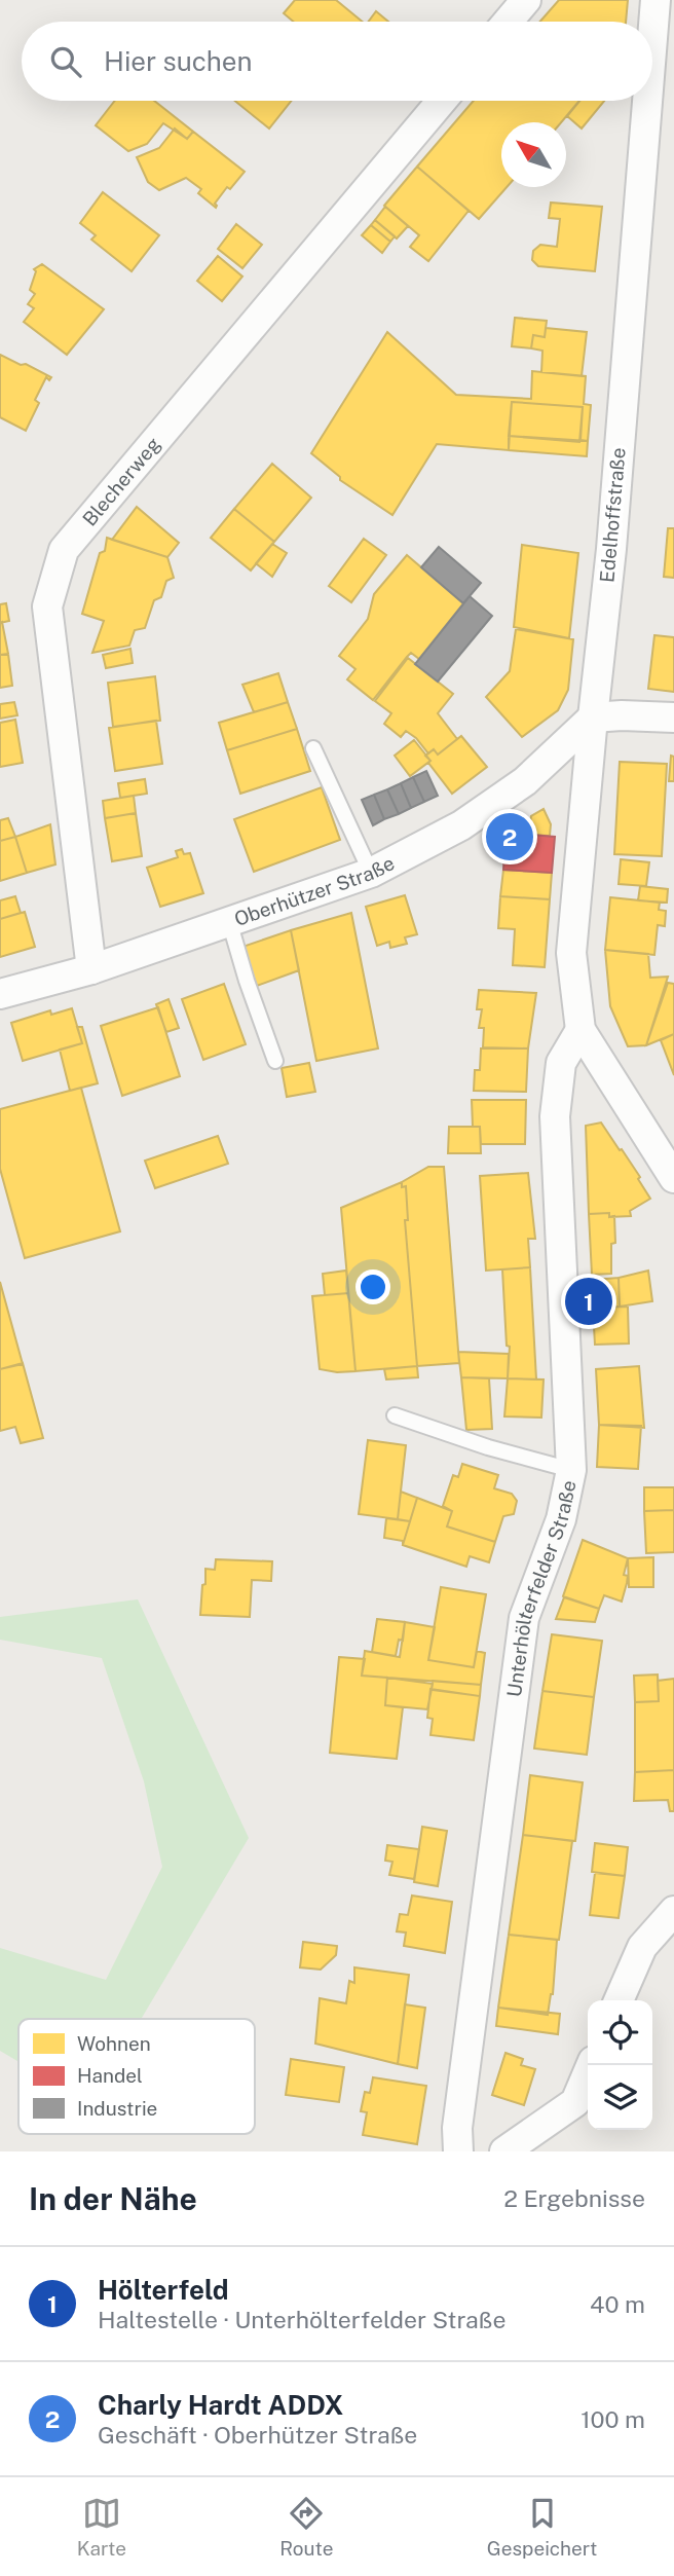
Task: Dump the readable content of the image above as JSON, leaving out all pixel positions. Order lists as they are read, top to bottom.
{
  "streets": {
    "street": [
      "Blecherweg",
      "Edelhoffstraße",
      "Oberhützer Straße",
      "Unterhölterfelder Straße"
    ]
  },
  "crossings": [
    ["Blecherweg", "Oberhützer Straße"],
    ["Edelhoffstraße", "Oberhützer Straße"],
    ["Edelhoffstraße", "Unterhölterfelder Straße"]
  ],
  "legend": ["Wohnen", "Handel", "Industrie"],
  "north": "top left",
  "page": {
    "search": "Hier suchen",
    "pins": ["2", "1"],
    "heading": ["In der Nähe", "2 Ergebnisse"],
    "list": [
      {
        "mark": "1",
        "name": "Hölterfeld",
        "note": "Haltestelle · Unterhölterfelder Straße",
        "value": "40 m"
      },
      {
        "mark": "2",
        "name": "Charly Hardt ADDX",
        "note": "Geschäft · Oberhützer Straße",
        "value": "100 m"
      }
    ],
    "nav": ["Karte", "Route", "Gespeichert"]
  }
}
